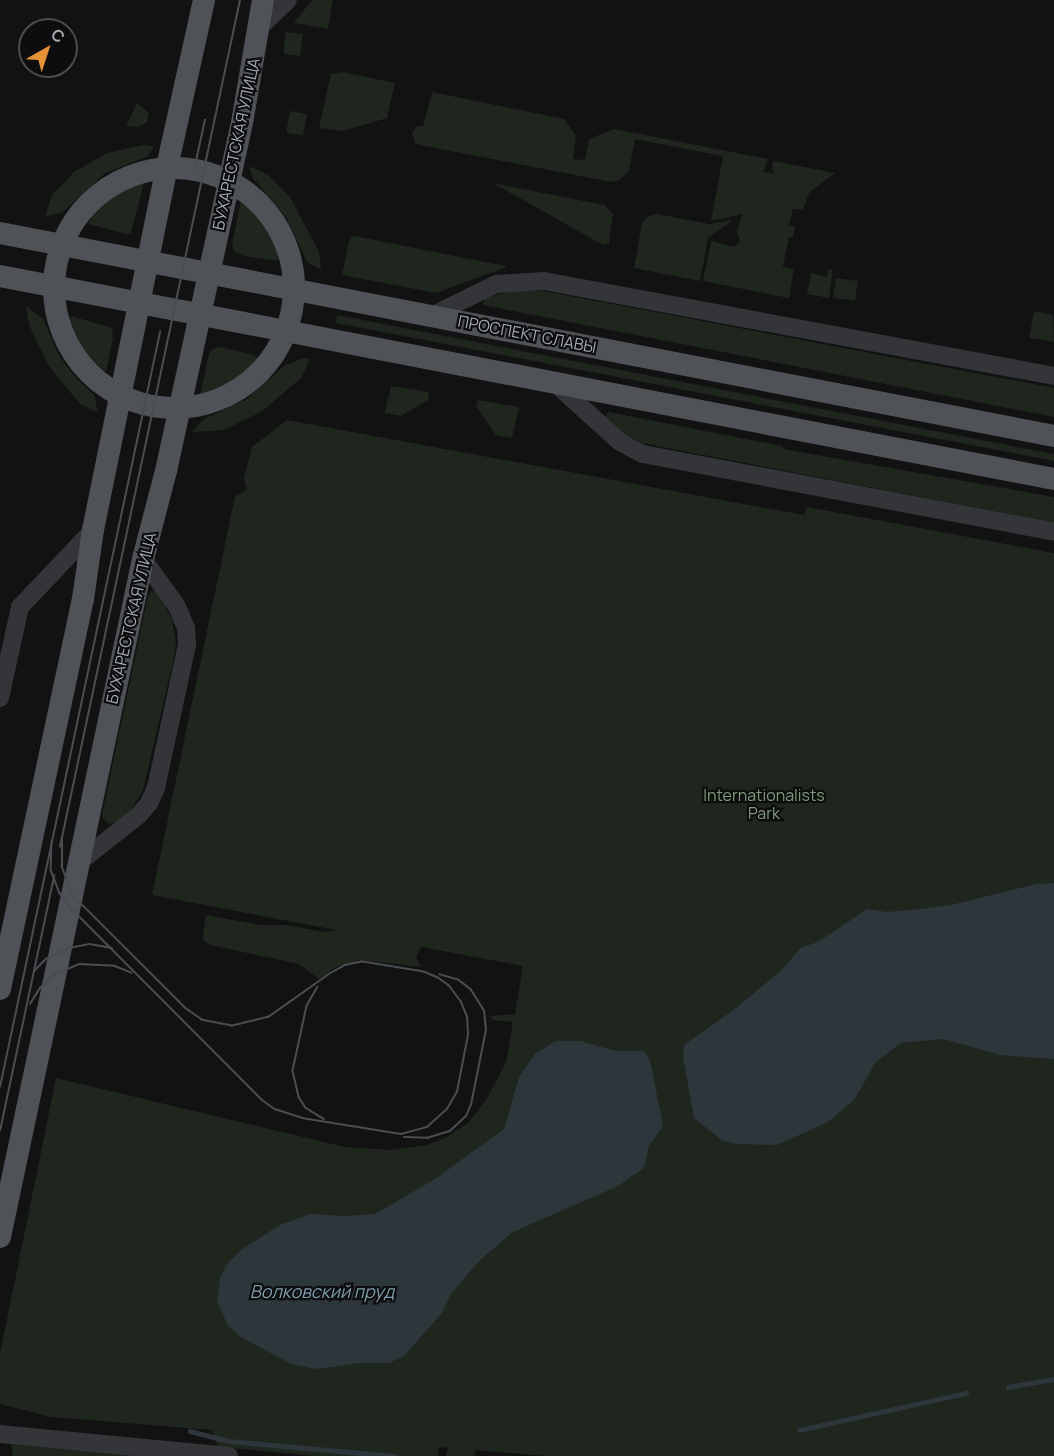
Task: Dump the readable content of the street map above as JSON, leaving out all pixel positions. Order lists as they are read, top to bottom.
{
  "streets": {
    "main road": ["БУХАРЕСТСКАЯ УЛИЦА", "ПРОСПЕКТ СЛАВЫ"]
  },
  "crossings": [
    ["БУХАРЕСТСКАЯ УЛИЦА", "ПРОСПЕКТ СЛАВЫ"]
  ],
  "water": ["Волковский пруд"],
  "parks": ["Internationalists Park"],
  "north": "top right"
}
